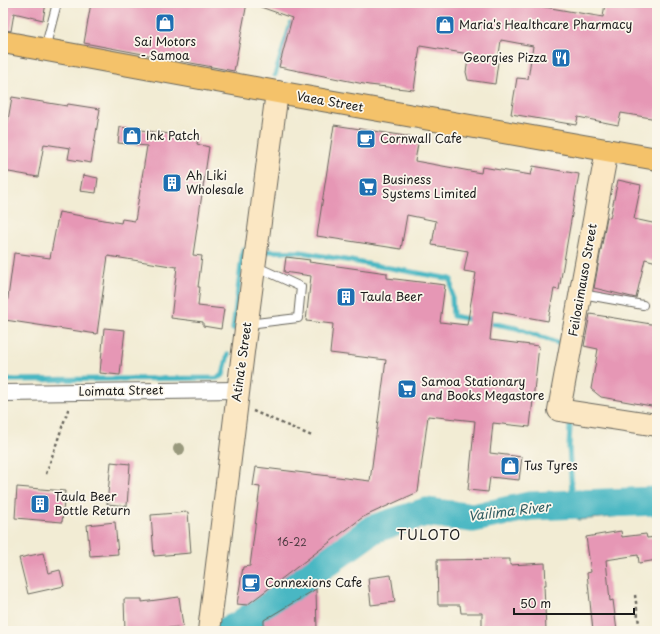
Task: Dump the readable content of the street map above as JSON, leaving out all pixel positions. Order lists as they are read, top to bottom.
{
  "streets": {
    "main road": ["Vaea Street", "Feiloaimauso Street", "Atina'e Street"],
    "street": ["Loimata Street"]
  },
  "crossings": [
    ["Vaea Street", "Feiloaimauso Street"],
    ["Vaea Street", "Atina'e Street"],
    ["Atina'e Street", "Loimata Street"]
  ],
  "districts": ["TULOTO"],
  "water": ["Vailima River"],
  "places": {
    "shop": [
      "Sai Motors - Samoa",
      "Maria's Healthcare Pharmacy",
      "Ink Patch",
      "Tus Tyres"
    ],
    "restaurant": ["Georgies Pizza"],
    "cafe": ["Cornwall Cafe", "Connexions Cafe"],
    "building": ["Ah Liki Wholesale", "Taula Beer", "Taula Beer Bottle Return"],
    "supermarket": ["Business Systems Limited", "Samoa Stationary and Books Megastore"]
  },
  "house_numbers": ["16-22"],
  "scale_bar": "50 m"
}
